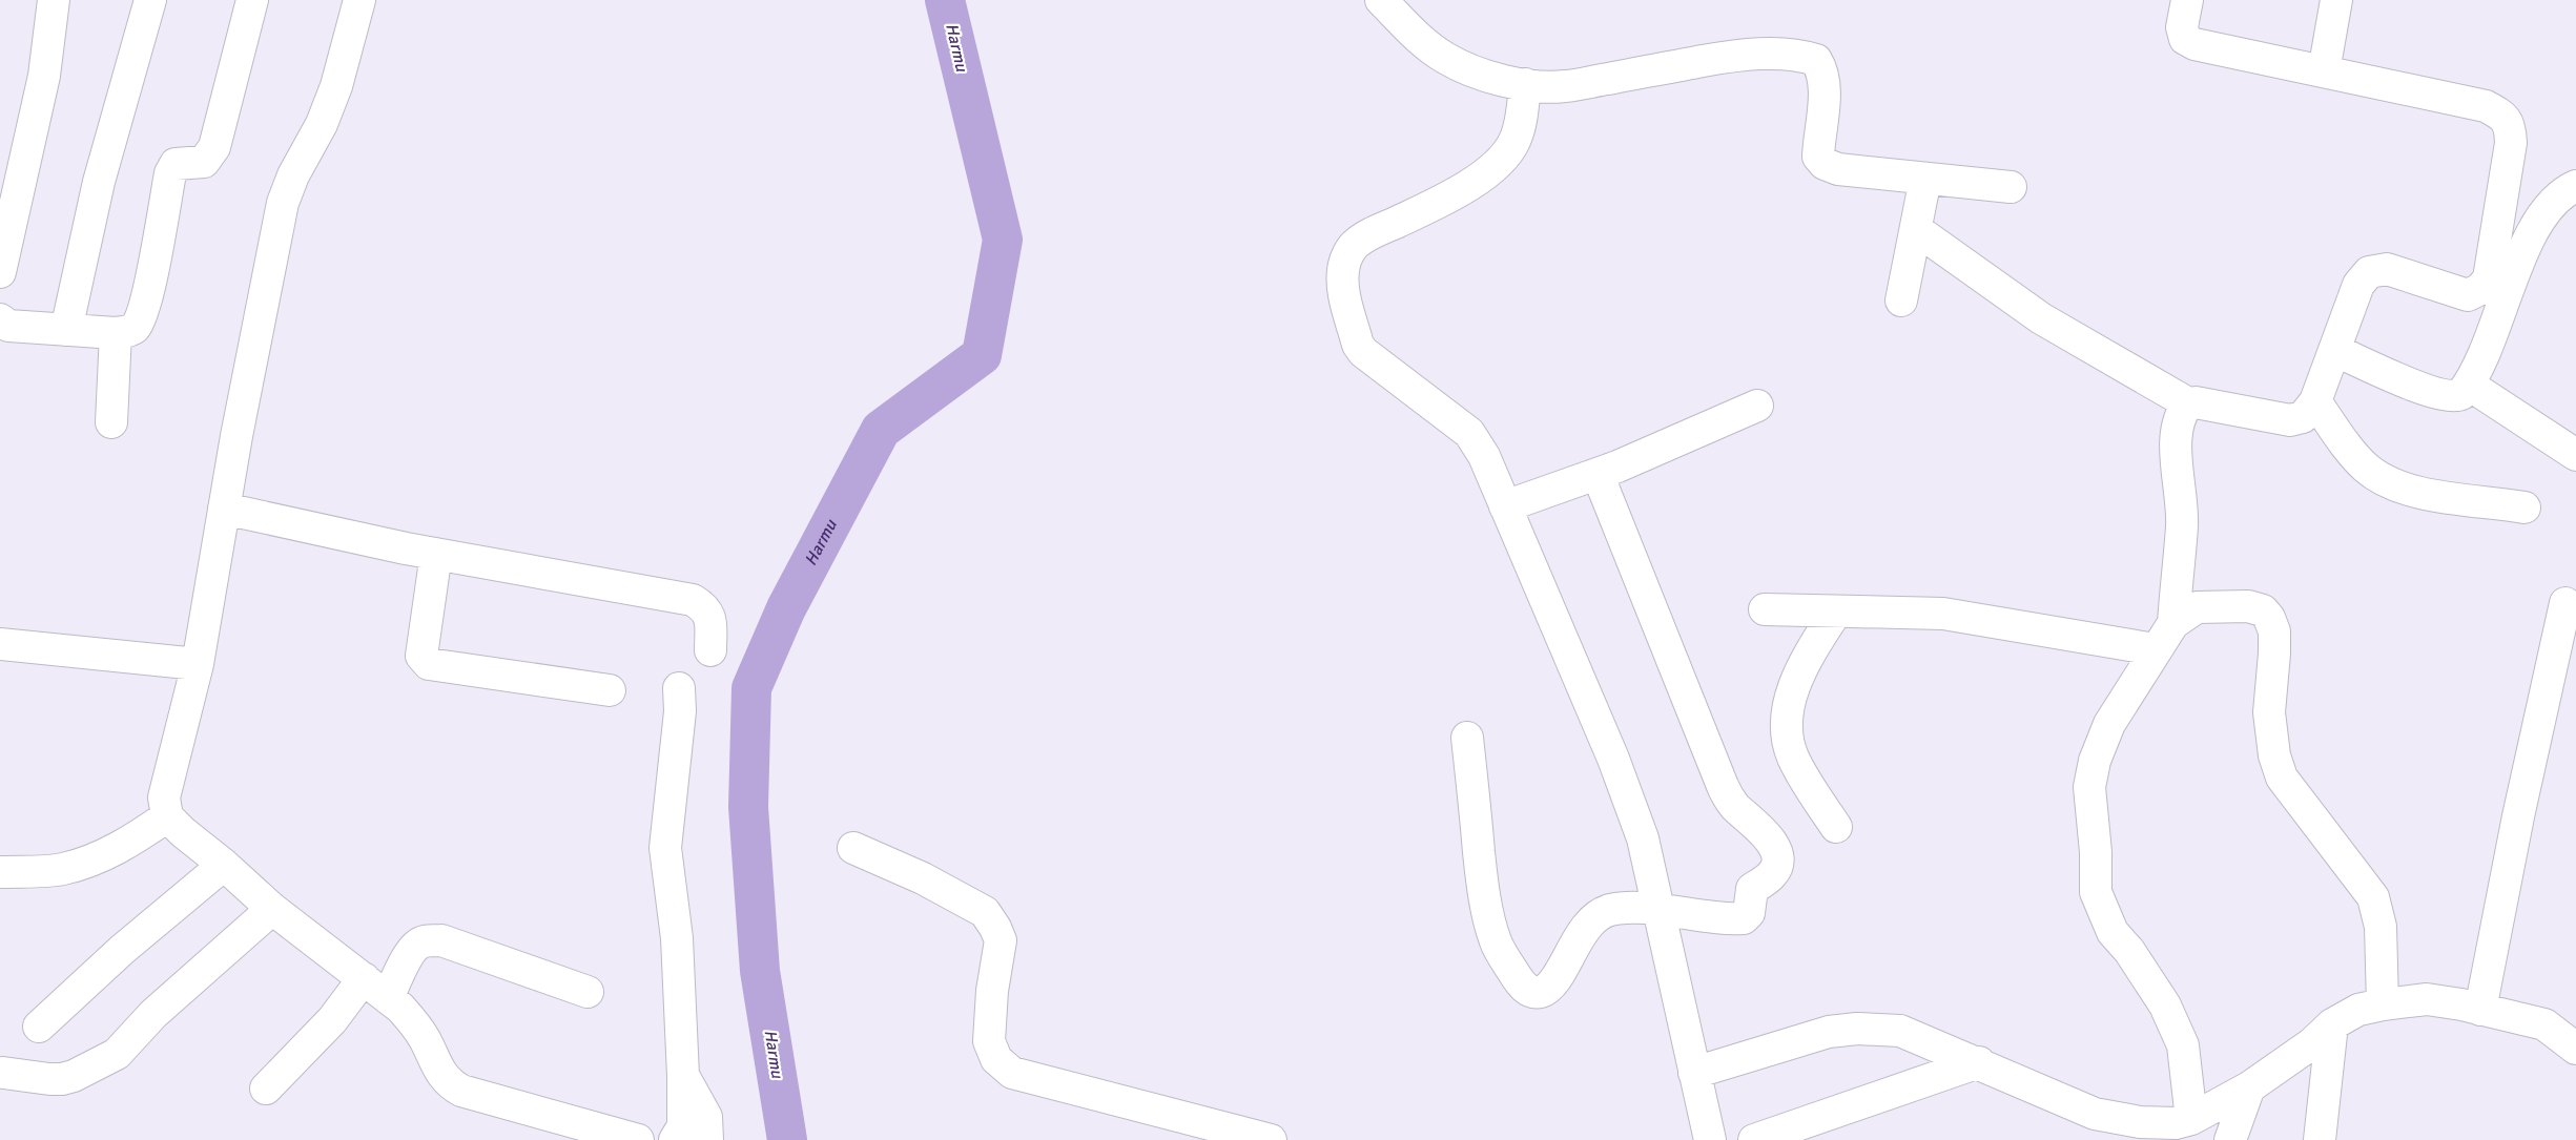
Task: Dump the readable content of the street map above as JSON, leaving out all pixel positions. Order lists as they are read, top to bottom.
{
  "water": ["Harmu"]
}
